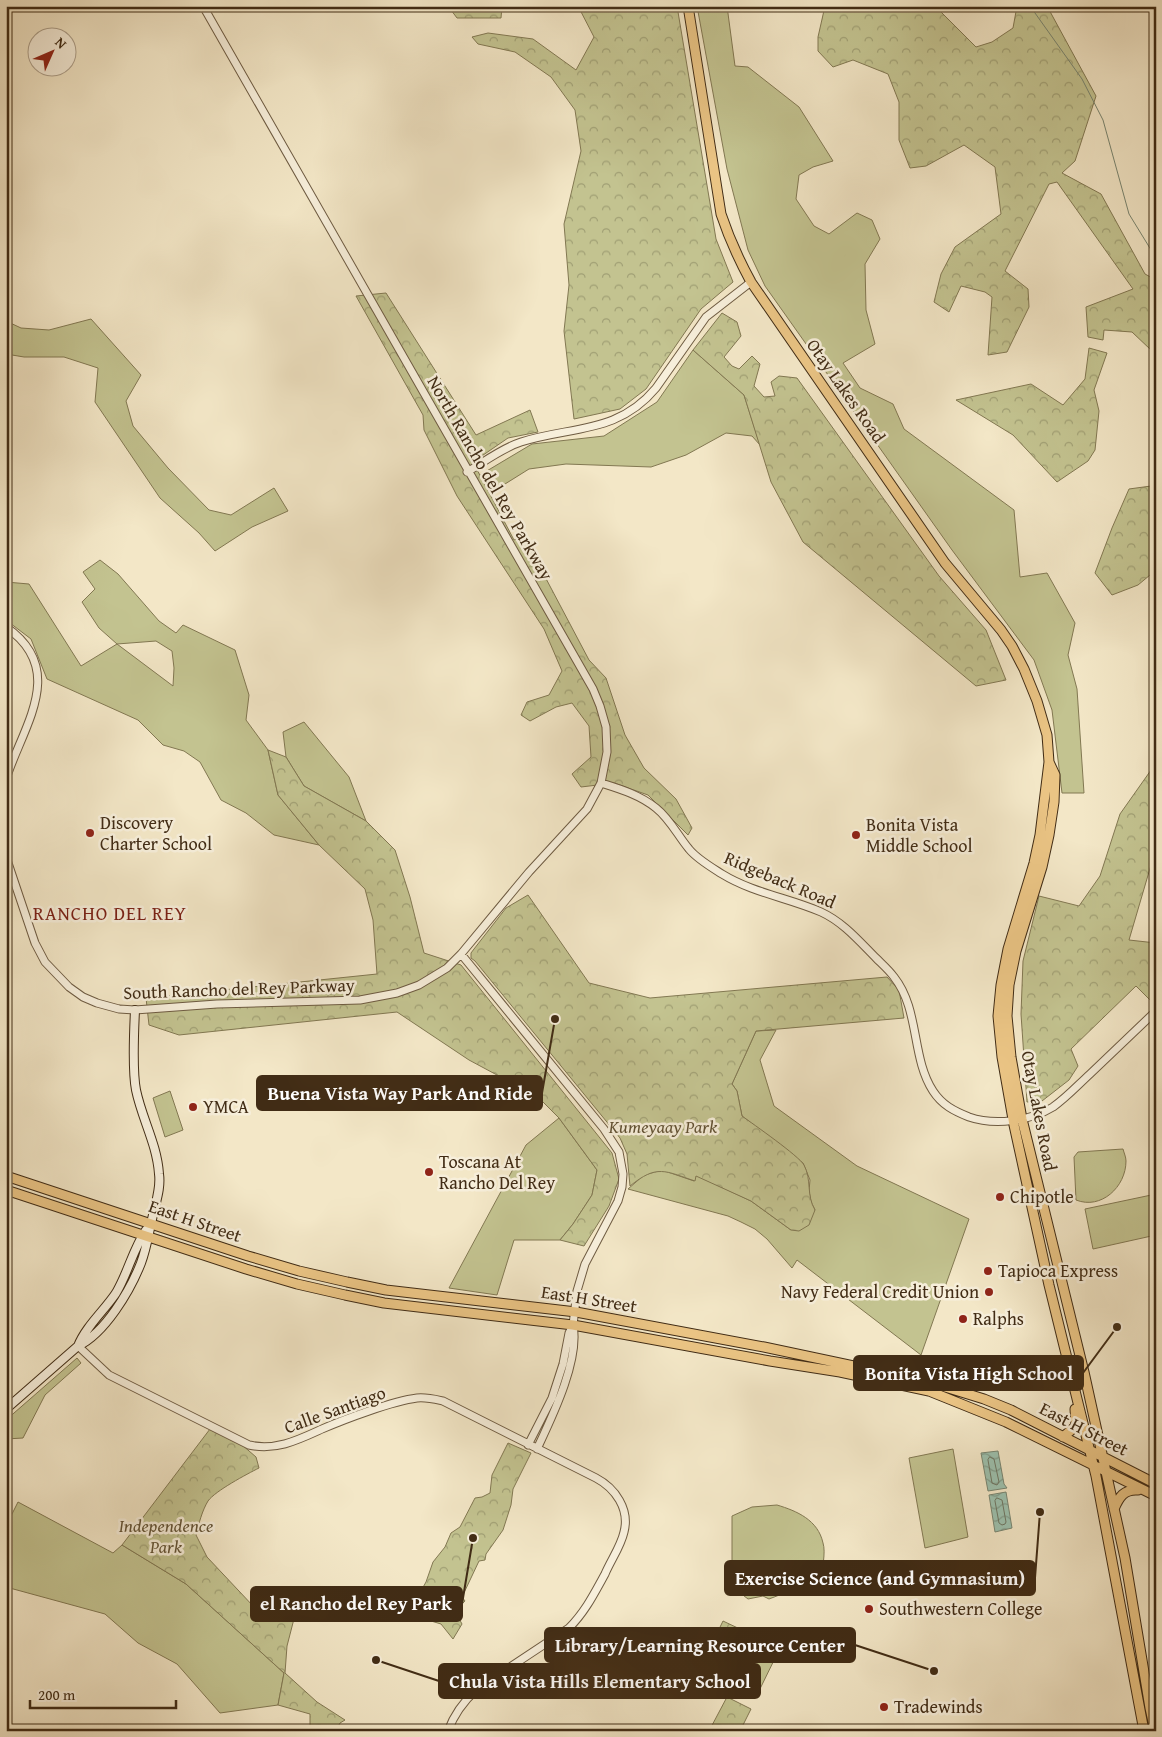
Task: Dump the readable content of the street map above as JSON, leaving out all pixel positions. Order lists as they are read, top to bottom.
{
  "streets": {
    "main road": ["Otay Lakes Road", "East H Street"],
    "street": [
      "North Rancho del Rey Parkway",
      "Ridgeback Road",
      "South Rancho del Rey Parkway",
      "Calle Santiago"
    ]
  },
  "crossings": [
    ["Otay Lakes Road", "Ridgeback Road"],
    ["Otay Lakes Road", "East H Street"],
    ["North Rancho del Rey Parkway", "Ridgeback Road"],
    ["North Rancho del Rey Parkway", "South Rancho del Rey Parkway"]
  ],
  "districts": ["RANCHO DEL REY"],
  "parks": ["Kumeyaay Park", "Independence Park"],
  "places": [
    "Discovery Charter School",
    "Bonita Vista Middle School",
    "Buena Vista Way Park And Ride",
    "YMCA",
    "Toscana At Rancho Del Rey",
    "Chipotle",
    "Tapioca Express",
    "Navy Federal Credit Union",
    "Ralphs",
    "Bonita Vista High School",
    "Exercise Science (and Gymnasium)",
    "el Rancho del Rey Park",
    "Southwestern College",
    "Chula Vista Hills Elementary School",
    "Library/Learning Resource Center",
    "Tradewinds"
  ],
  "scale_bar": "200 m",
  "north": "top right"
}
